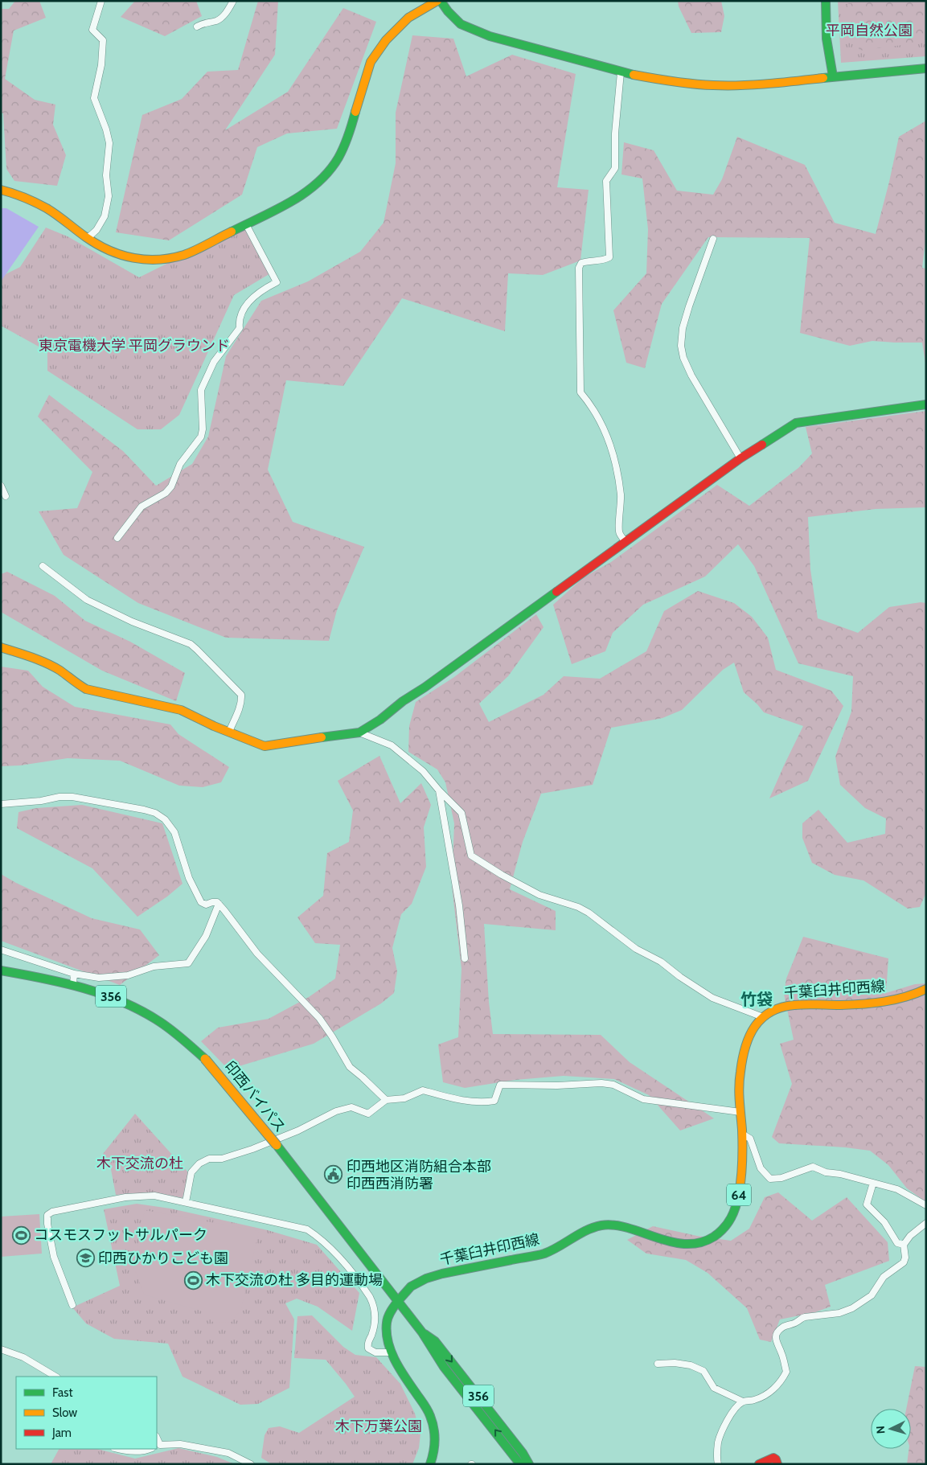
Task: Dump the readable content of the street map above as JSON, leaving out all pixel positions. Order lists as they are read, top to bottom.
{
  "streets": {
    "main road": [
      "千葉臼井印西線",
      "356",
      "印西バイパス",
      "64"
    ]
  },
  "crossings": [
    ["千葉臼井印西線", "印西バイパス"]
  ],
  "districts": ["竹袋"],
  "parks": [
    "平岡自然公園",
    "東京電機大学 平岡グラウンド",
    "木下交流の杜",
    "木下万葉公園"
  ],
  "places": {
    "public building": ["印西地区消防組合本部 印西西消防署"],
    "sports": ["コスモスフットサルパーク", "木下交流の杜 多目的運動場"],
    "school or university": ["印西ひかりこども園"]
  },
  "legend": ["Fast", "Slow", "Jam"],
  "north": "left"
}
